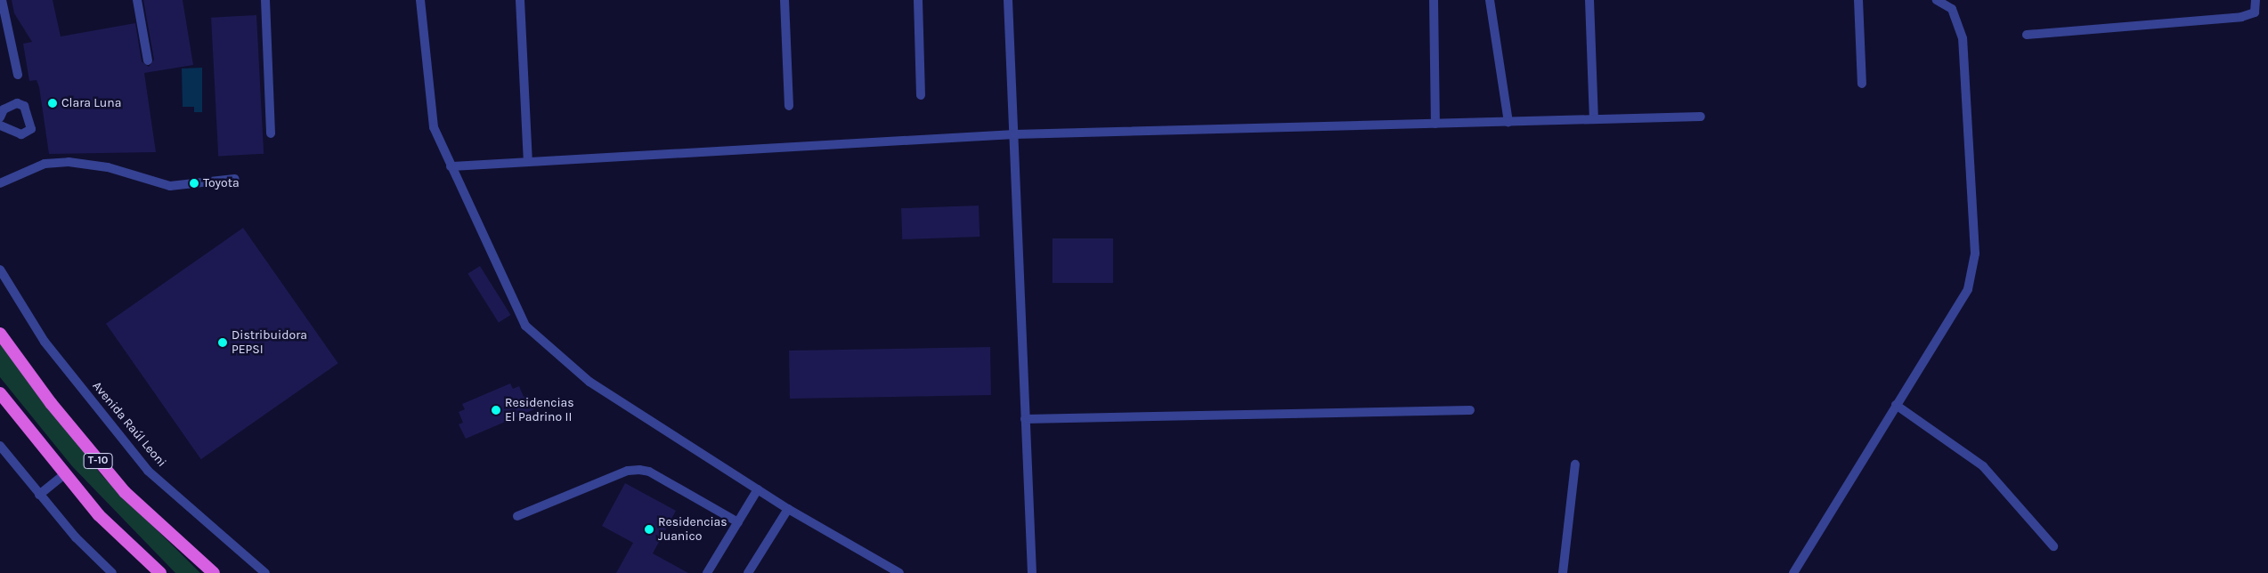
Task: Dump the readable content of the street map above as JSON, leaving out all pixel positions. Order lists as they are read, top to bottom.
{
  "streets": {
    "highway": ["T-10"],
    "street": ["Avenida Raúl Leoni"]
  },
  "places": [
    "Clara Luna",
    "Toyota",
    "Distribuidora PEPSI",
    "Residencias El Padrino II",
    "Residencias Juanico"
  ]
}
